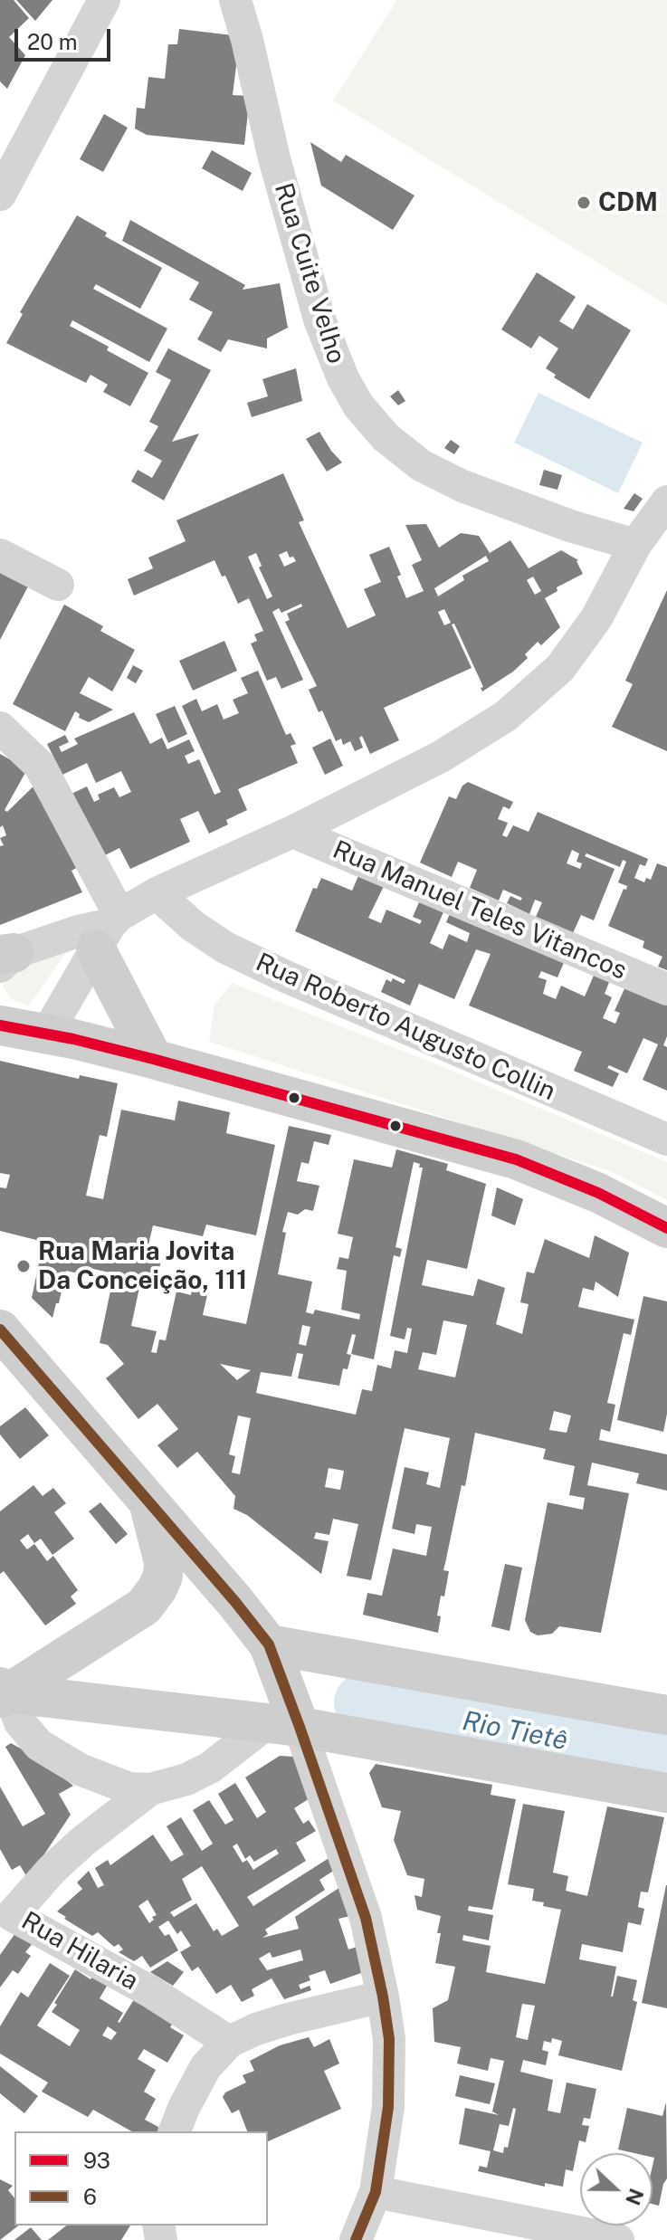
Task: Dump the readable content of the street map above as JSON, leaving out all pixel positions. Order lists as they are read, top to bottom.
{
  "streets": {
    "street": [
      "Rua Cuite Velho",
      "Rua Manuel Teles Vitancos",
      "Rua Roberto Augusto Collin",
      "Rua Hilaria"
    ]
  },
  "water": ["Rio Tietê"],
  "places": ["CDM", "Rua Maria Jovita Da Conceição, 111"],
  "lines": ["transit line 93", "transit line 6"],
  "legend": ["93", "6"],
  "scale_bar": "20 m",
  "north": "right"
}
